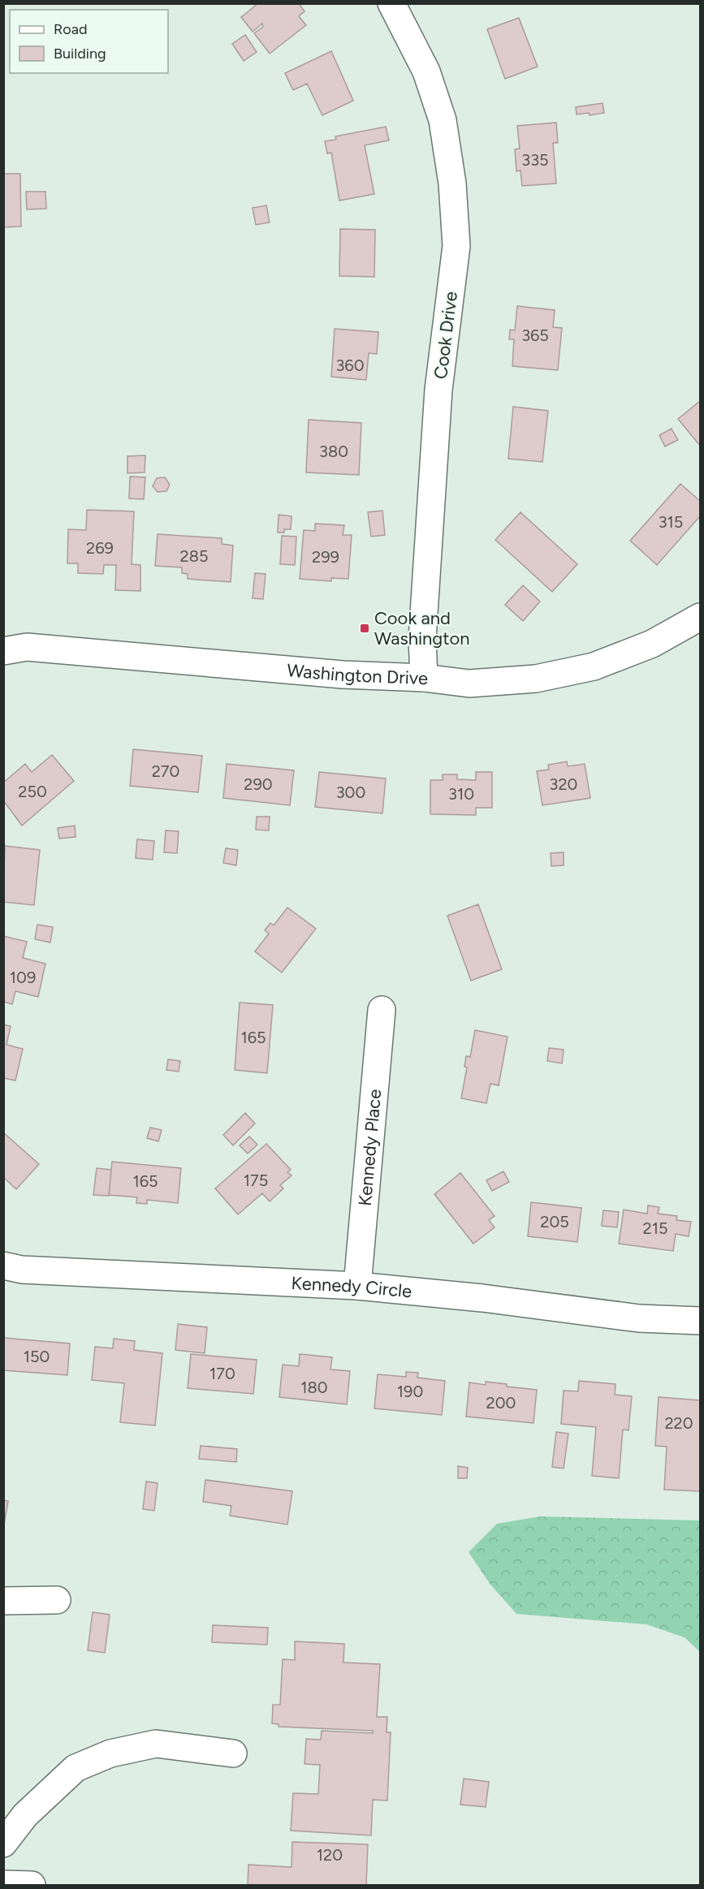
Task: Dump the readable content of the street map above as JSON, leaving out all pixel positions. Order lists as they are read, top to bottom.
{
  "streets": {
    "street": [
      "Cook Drive",
      "Washington Drive",
      "Kennedy Place",
      "Kennedy Circle"
    ]
  },
  "crossings": [
    ["Cook Drive", "Washington Drive"],
    ["Kennedy Place", "Kennedy Circle"]
  ],
  "places": {
    "transit": ["Cook and Washington"]
  },
  "house_numbers": [
    "335",
    "365",
    "360",
    "380",
    "315",
    "269",
    "285",
    "299",
    "270",
    "290",
    "320",
    "250",
    "300",
    "310",
    "109",
    "165",
    "175",
    "165",
    "205",
    "215",
    "150",
    "170",
    "180",
    "190",
    "200",
    "220",
    "120"
  ],
  "legend": ["Road", "Building"]
}
